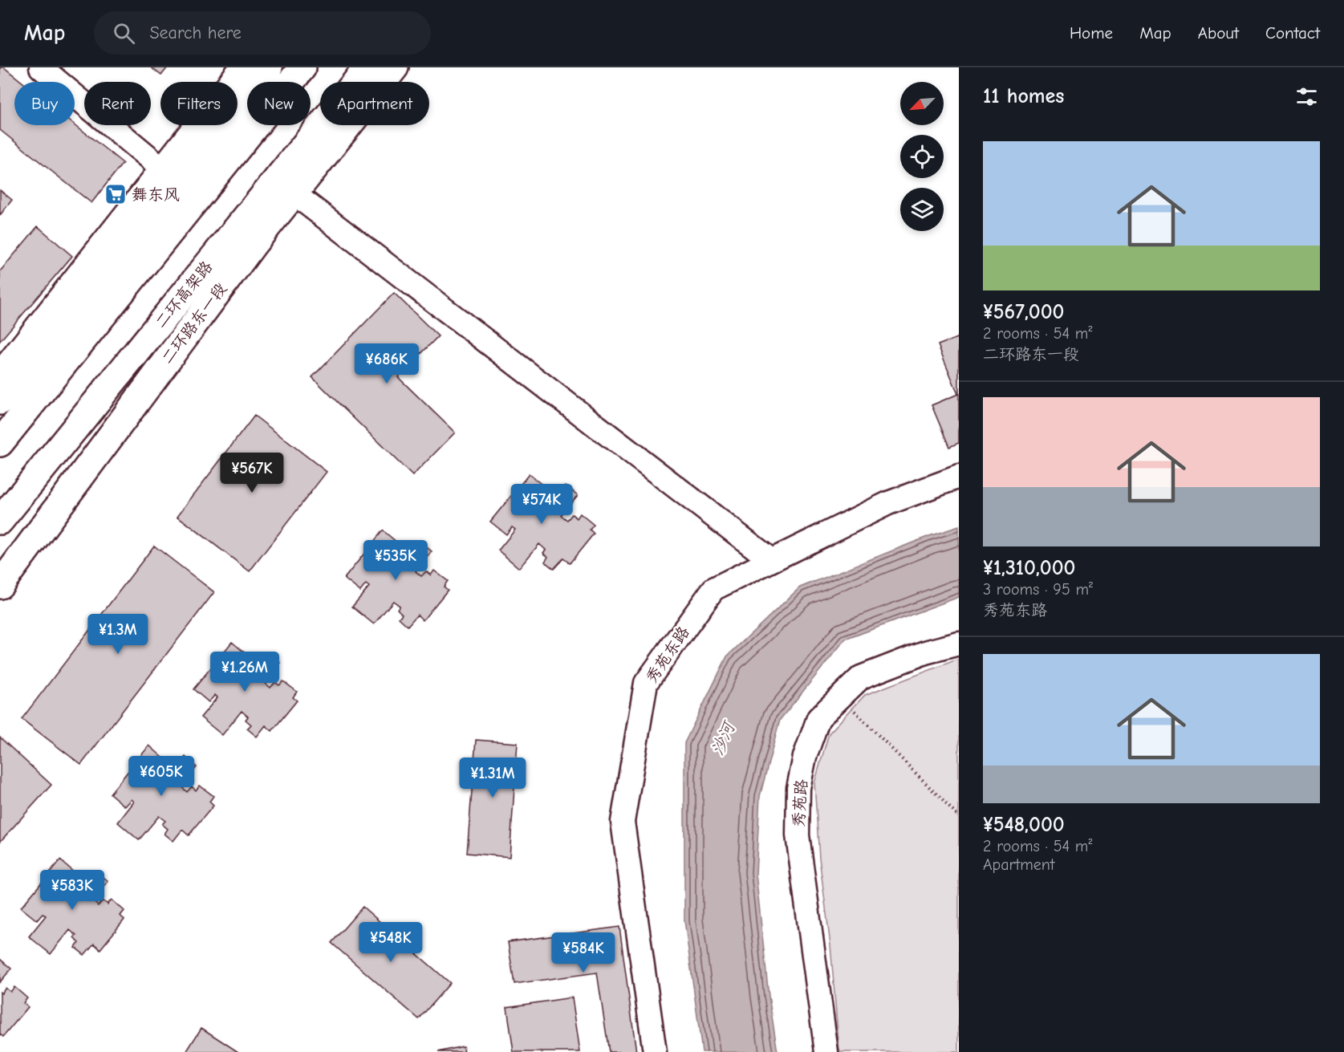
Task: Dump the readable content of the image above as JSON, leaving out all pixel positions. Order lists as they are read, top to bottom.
{
  "streets": {
    "main road": ["二环高架路", "二环路东一段"],
    "street": ["秀苑东路", "秀苑路"]
  },
  "water": ["沙河"],
  "places": {
    "supermarket": ["舞东风"]
  },
  "north": "bottom left",
  "page": {
    "header": "Map",
    "search": "Search here",
    "nav": [
      "Home",
      "Map",
      "About",
      "Contact"
    ],
    "heading": "11 homes",
    "chip": [
      "Buy",
      "Rent",
      "Filters",
      "New",
      "Apartment"
    ],
    "list": [
      {
        "name": "¥567,000",
        "note": "2 rooms · 54 m² · 二环路东一段"
      },
      {
        "name": "¥1,310,000",
        "note": "3 rooms · 95 m² · 秀苑东路"
      },
      {
        "name": "¥548,000",
        "note": "2 rooms · 54 m² · Apartment"
      }
    ],
    "price": [
      "¥686K",
      "¥567K",
      "¥574K",
      "¥535K",
      "¥1.3M",
      "¥1.26M",
      "¥605K",
      "¥1.31M",
      "¥583K",
      "¥548K",
      "¥584K"
    ]
  }
}
